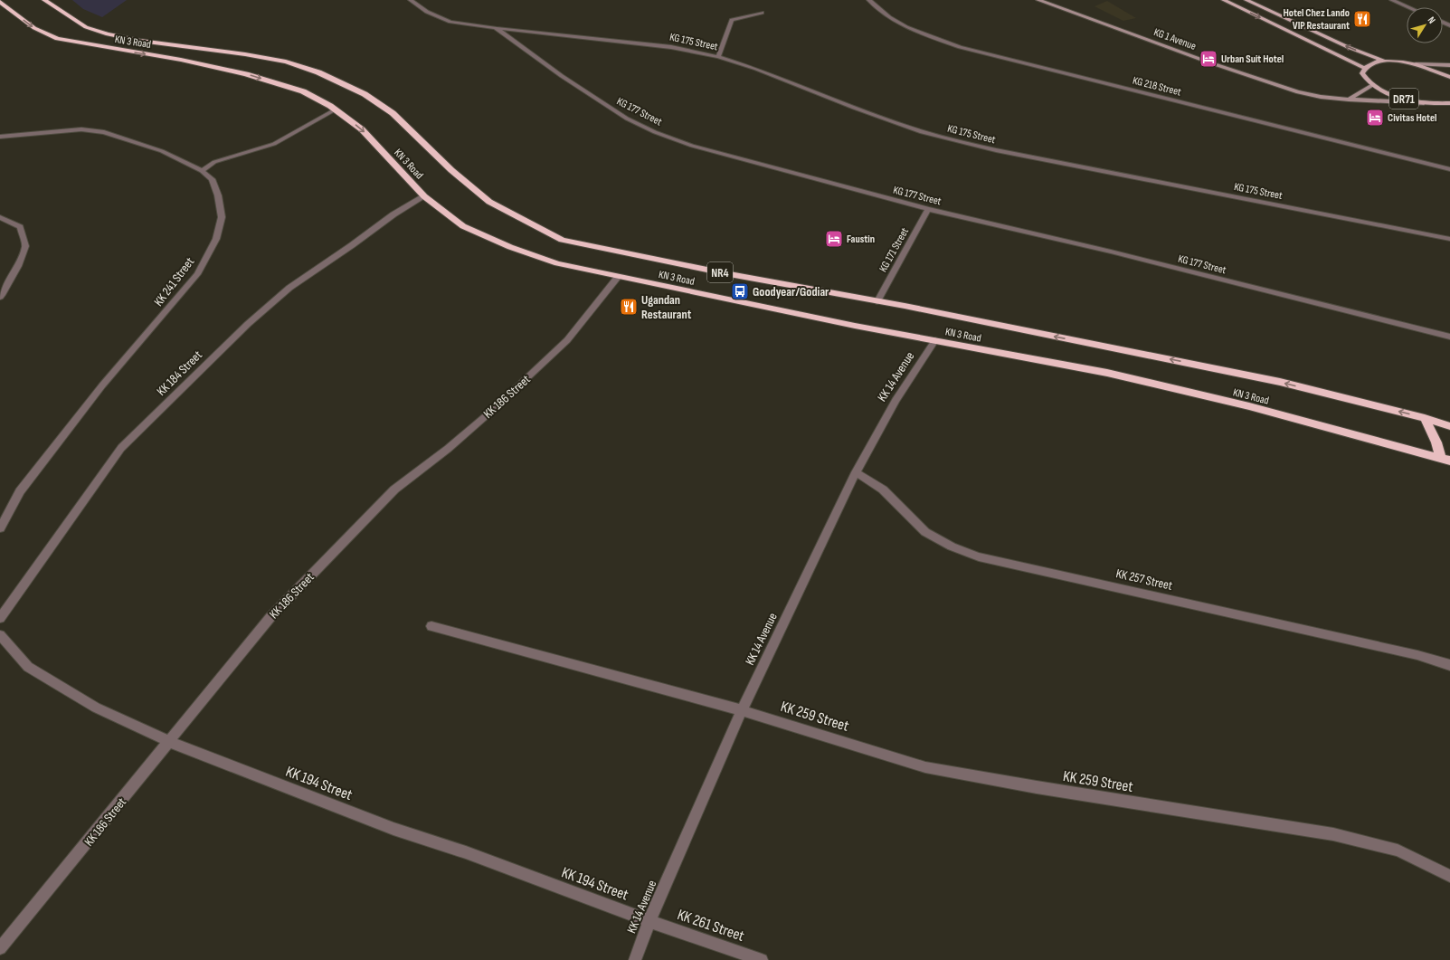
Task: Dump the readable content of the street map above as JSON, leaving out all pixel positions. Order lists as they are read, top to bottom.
{
  "streets": {
    "highway": ["KN 3 Road", "NR4"],
    "main road": ["DR71"],
    "street": [
      "KG 1 Avenue",
      "KG 175 Street",
      "KG 218 Street",
      "KG 177 Street",
      "KG 171 Street",
      "KK 241 Street",
      "KK 184 Street",
      "KK 14 Avenue",
      "KK 186 Street",
      "KK 257 Street",
      "KK 259 Street",
      "KK 194 Street",
      "KK 261 Street"
    ]
  },
  "crossings": [
    ["KG 1 Avenue", "DR71"],
    ["KN 3 Road", "KG 171 Street"],
    ["KN 3 Road", "KK 184 Street"],
    ["KN 3 Road", "KK 14 Avenue"],
    ["KN 3 Road", "KK 186 Street"],
    ["KG 175 Street", "KG 177 Street"],
    ["KG 177 Street", "KG 171 Street"],
    ["KK 14 Avenue", "KK 257 Street"],
    ["KK 14 Avenue", "KK 259 Street"],
    ["KK 14 Avenue", "KK 194 Street"],
    ["KK 14 Avenue", "KK 261 Street"],
    ["KK 186 Street", "KK 194 Street"],
    ["KK 194 Street", "KK 261 Street"]
  ],
  "places": {
    "restaurant": ["Hotel Chez Lando VIP Restaurant", "Ugandan Restaurant"],
    "hotel": ["Urban Suit Hotel", "Civitas Hotel", "Faustin"],
    "bus stop": ["Goodyear/Godiar"]
  },
  "north": "top right"
}
